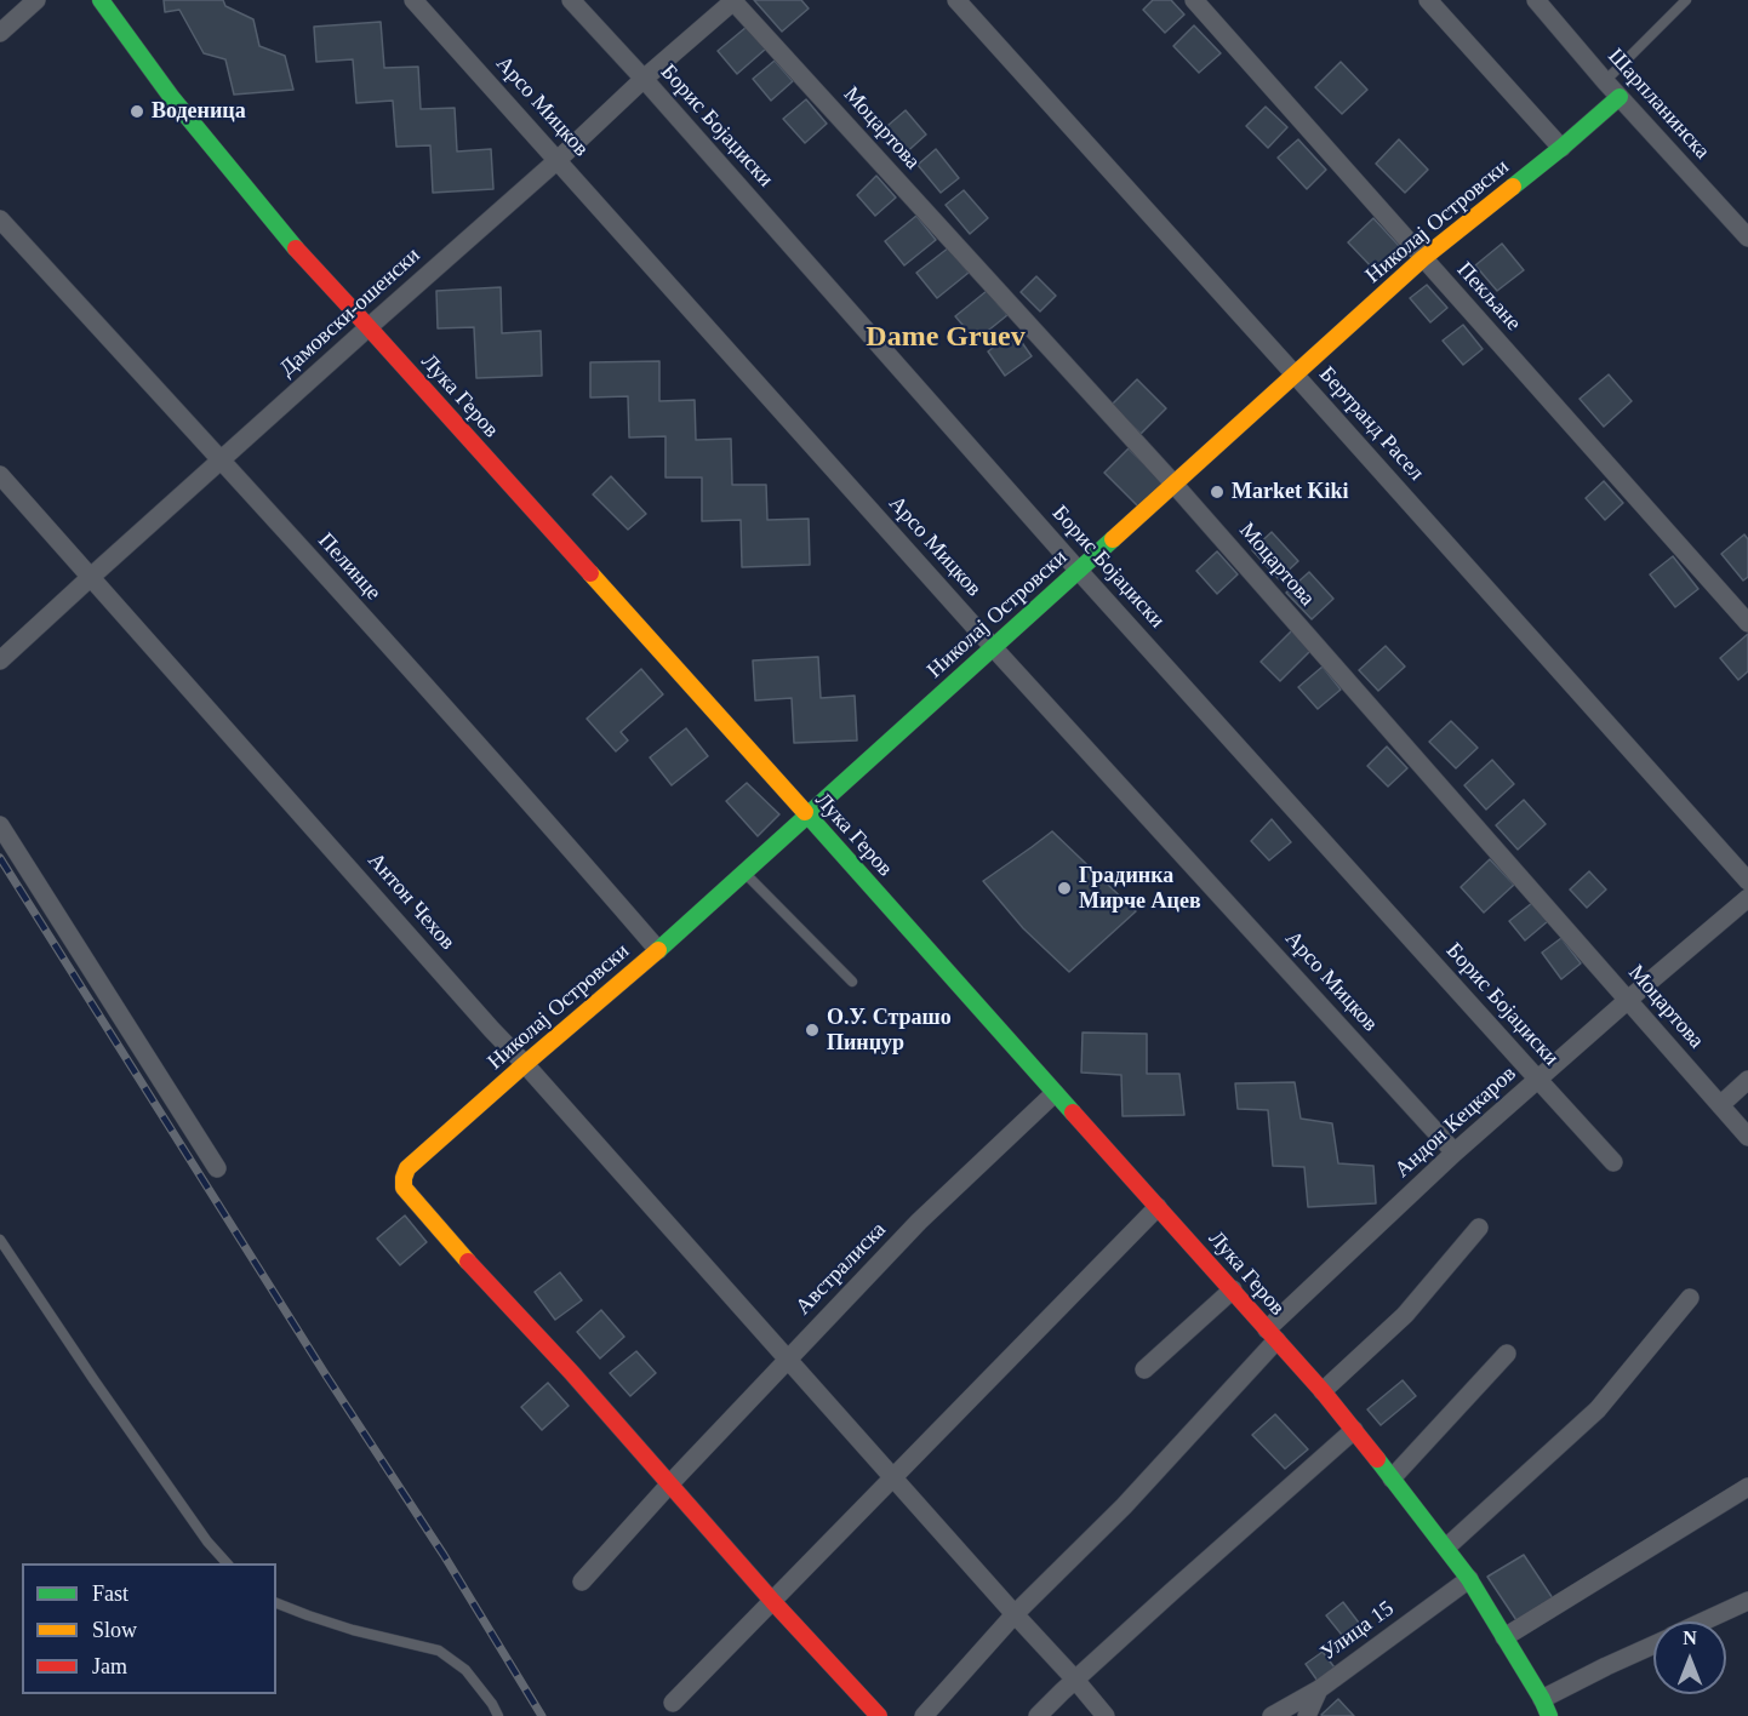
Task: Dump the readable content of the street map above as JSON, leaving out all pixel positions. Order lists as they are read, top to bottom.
{
  "streets": {
    "street": [
      "Шарпланинска",
      "Арсо Мицков",
      "Борис Бојаџиски",
      "Моцартова",
      "Николај Островски",
      "Пекљане",
      "Дамовски-ошенски",
      "Лука Геров",
      "Бертранд Расел",
      "Пелинце",
      "Антон Чехов",
      "Андон Кецкаров",
      "Австралиска",
      "Улица 15"
    ]
  },
  "crossings": [
    ["Шарпланинска", "Николај Островски"],
    ["Арсо Мицков", "Николај Островски"],
    ["Арсо Мицков", "Дамовски-ошенски"],
    ["Арсо Мицков", "Андон Кецкаров"],
    ["Борис Бојаџиски", "Николај Островски"],
    ["Борис Бојаџиски", "Дамовски-ошенски"],
    ["Борис Бојаџиски", "Андон Кецкаров"],
    ["Моцартова", "Николај Островски"],
    ["Моцартова", "Дамовски-ошенски"],
    ["Моцартова", "Андон Кецкаров"],
    ["Николај Островски", "Пекљане"],
    ["Николај Островски", "Лука Геров"],
    ["Николај Островски", "Бертранд Расел"],
    ["Николај Островски", "Пелинце"],
    ["Николај Островски", "Антон Чехов"],
    ["Николај Островски", "Австралиска"],
    ["Дамовски-ошенски", "Лука Геров"],
    ["Дамовски-ошенски", "Пелинце"],
    ["Дамовски-ошенски", "Антон Чехов"],
    ["Лука Геров", "Андон Кецкаров"],
    ["Лука Геров", "Австралиска"],
    ["Лука Геров", "Улица 15"],
    ["Антон Чехов", "Андон Кецкаров"],
    ["Антон Чехов", "Австралиска"]
  ],
  "districts": ["Dame Gruev"],
  "places": [
    "Воденица",
    "Market Kiki",
    "Градинка Мирче Ацев",
    "О.У. Страшо Пинџур"
  ],
  "legend": ["Fast", "Slow", "Jam"],
  "north": "top"
}
